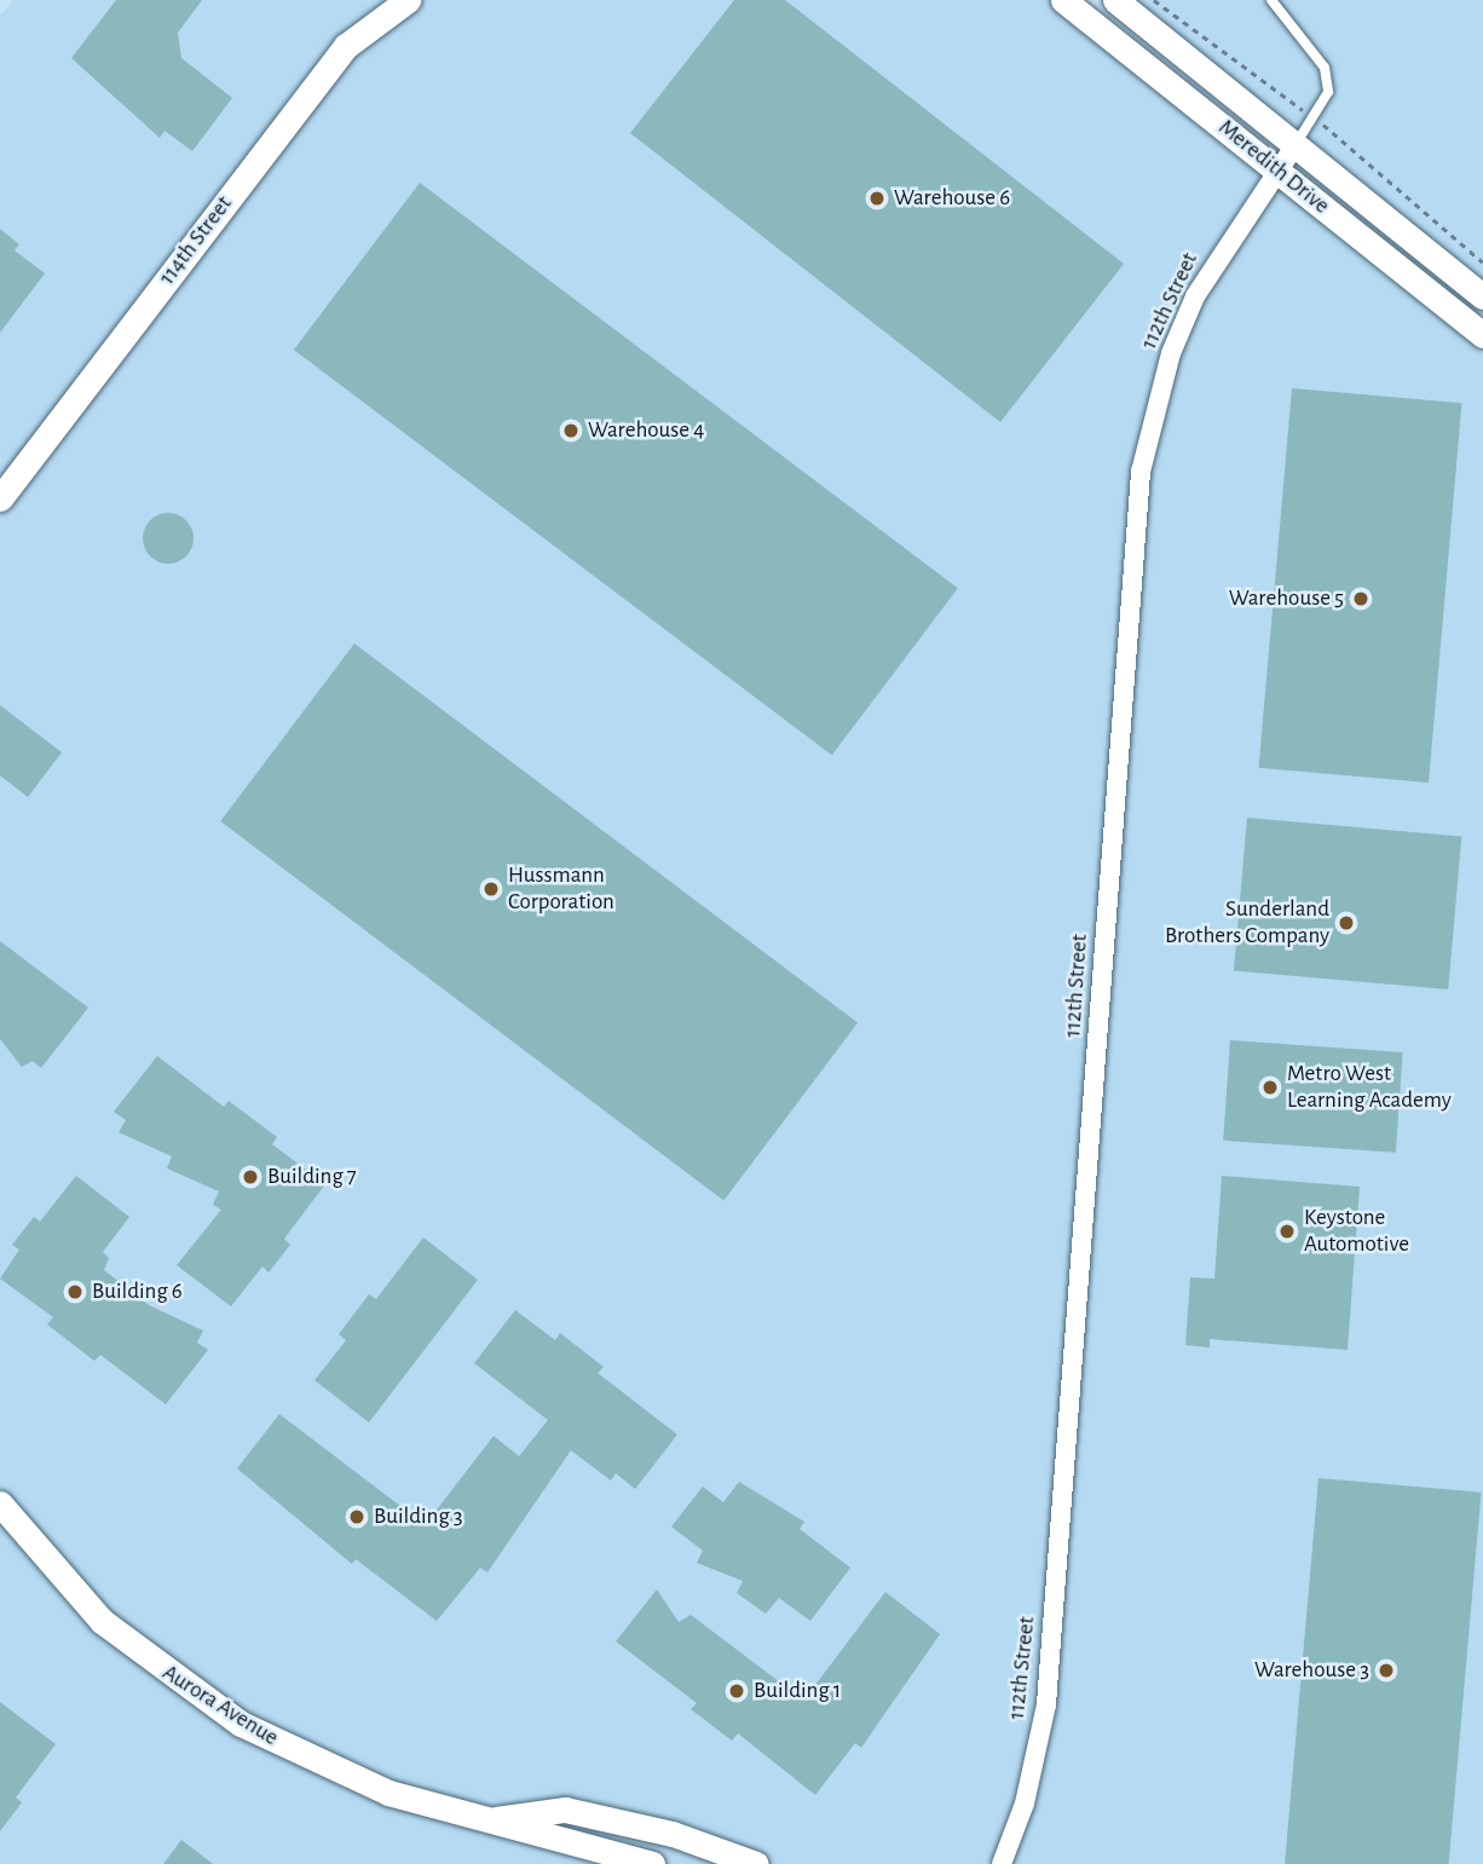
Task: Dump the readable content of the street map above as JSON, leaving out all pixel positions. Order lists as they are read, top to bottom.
{
  "streets": {
    "street": [
      "Meredith Drive",
      "114th Street",
      "112th Street",
      "Aurora Avenue"
    ]
  },
  "crossings": [
    ["Meredith Drive", "112th Street"]
  ],
  "places": [
    "Warehouse 6",
    "Warehouse 4",
    "Warehouse 5",
    "Hussmann Corporation",
    "Sunderland Brothers Company",
    "Metro West Learning Academy",
    "Building 7",
    "Keystone Automotive",
    "Building 6",
    "Building 3",
    "Warehouse 3",
    "Building 1"
  ]
}
